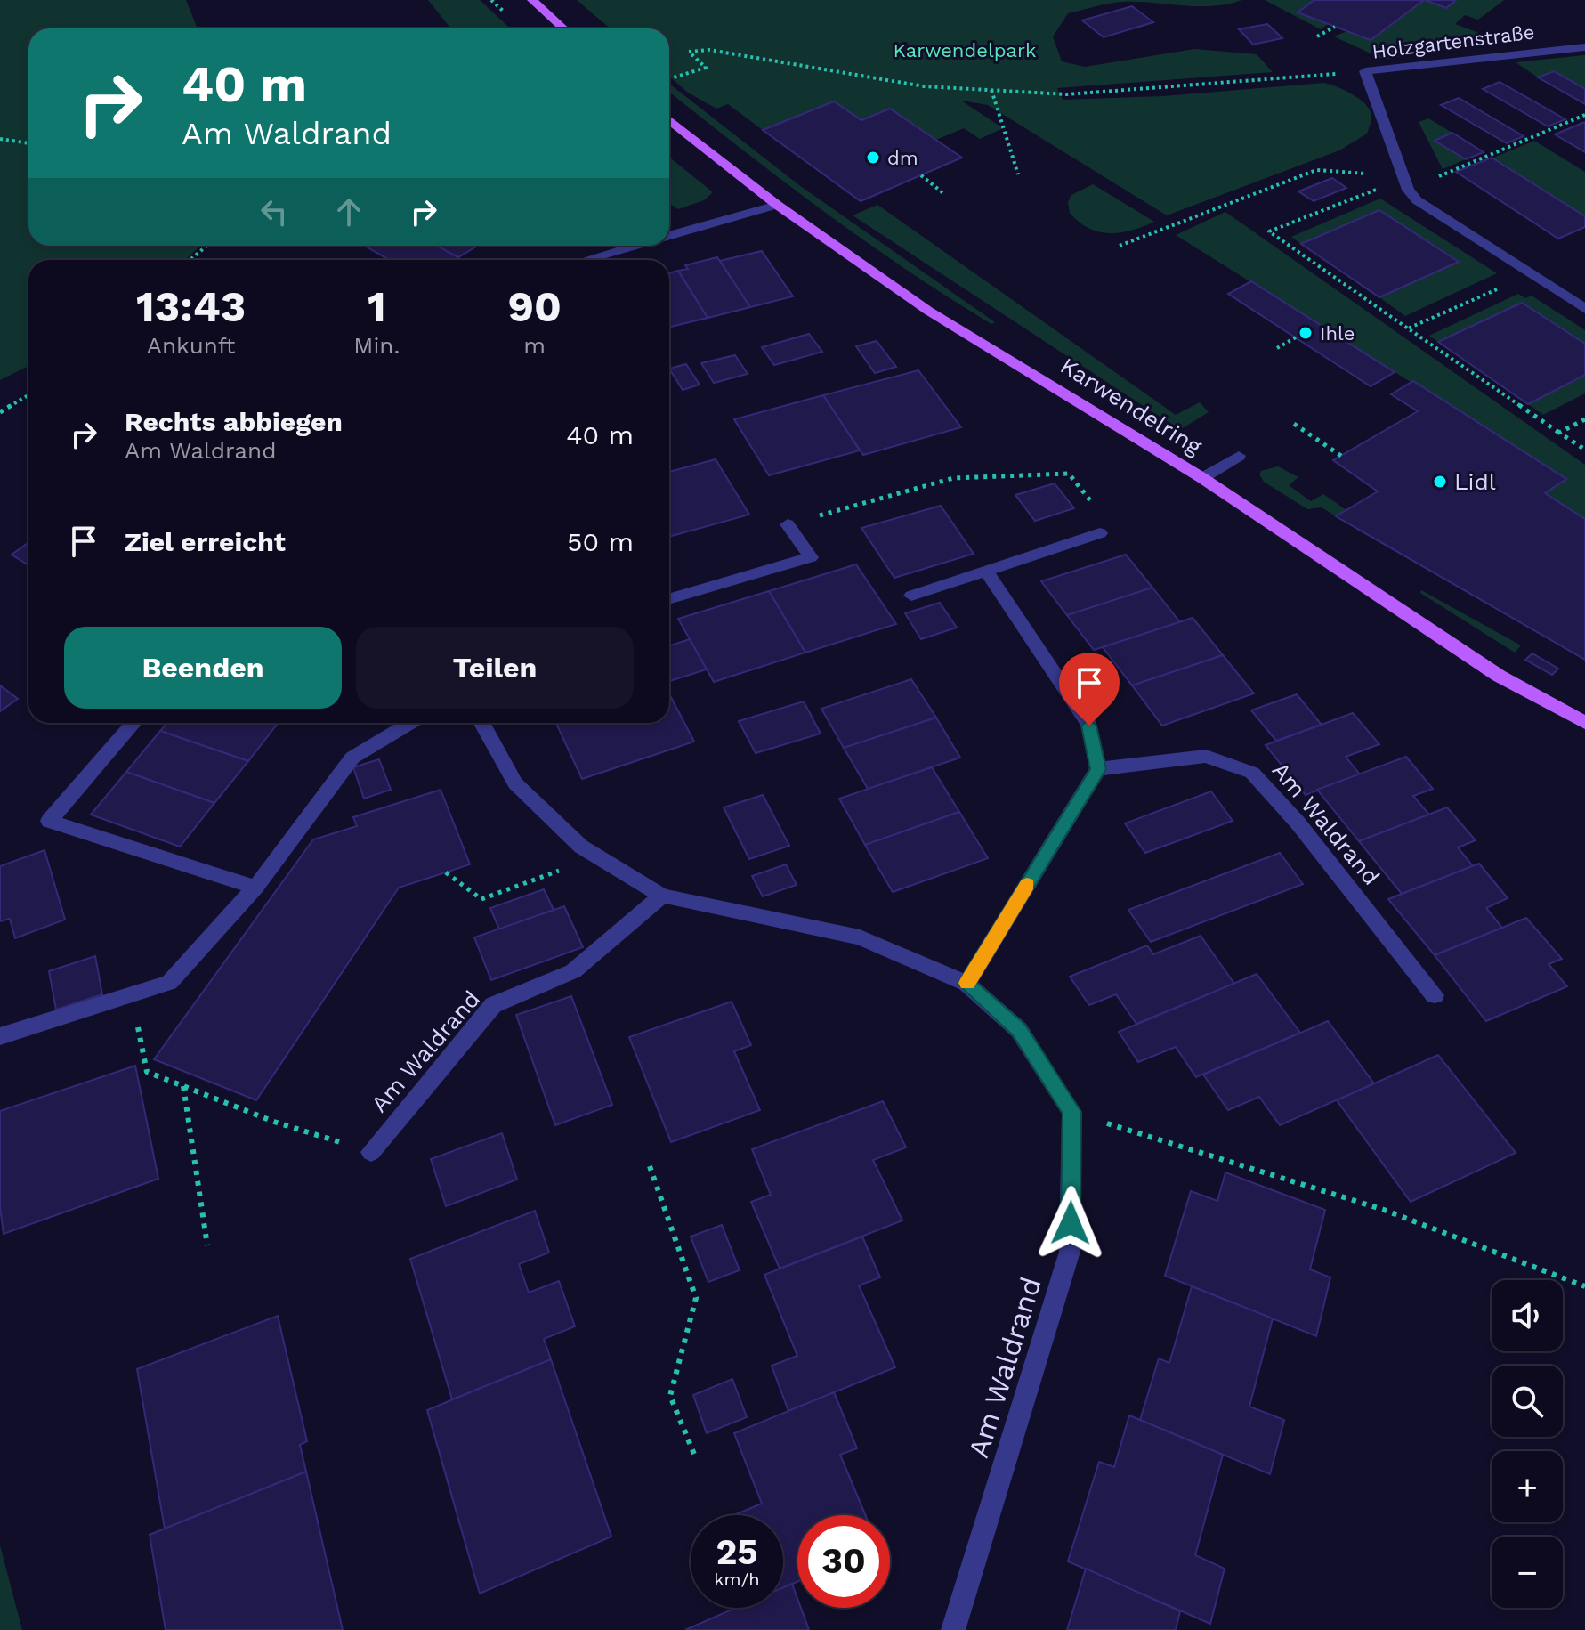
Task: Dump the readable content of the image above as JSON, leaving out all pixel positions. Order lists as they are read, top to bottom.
{
  "streets": {
    "main road": ["Karwendelring"],
    "street": ["Holzgartenstraße", "Am Waldrand"]
  },
  "parks": ["Karwendelpark"],
  "places": ["dm", "Ihle", "Lidl"],
  "page": {
    "turn": ["40 m", "Am Waldrand"],
    "eta": [
      "13:43",
      "Ankunft",
      "1",
      "Min.",
      "90",
      "m"
    ],
    "list": [
      {
        "name": "Rechts abbiegen",
        "note": "Am Waldrand",
        "value": "40 m"
      },
      {
        "name": "Ziel erreicht",
        "value": "50 m"
      }
    ],
    "buttons": ["Beenden", "Teilen"],
    "map_buttons": ["+", "−"],
    "speed": "25 km/h",
    "limit": "30"
  }
}
